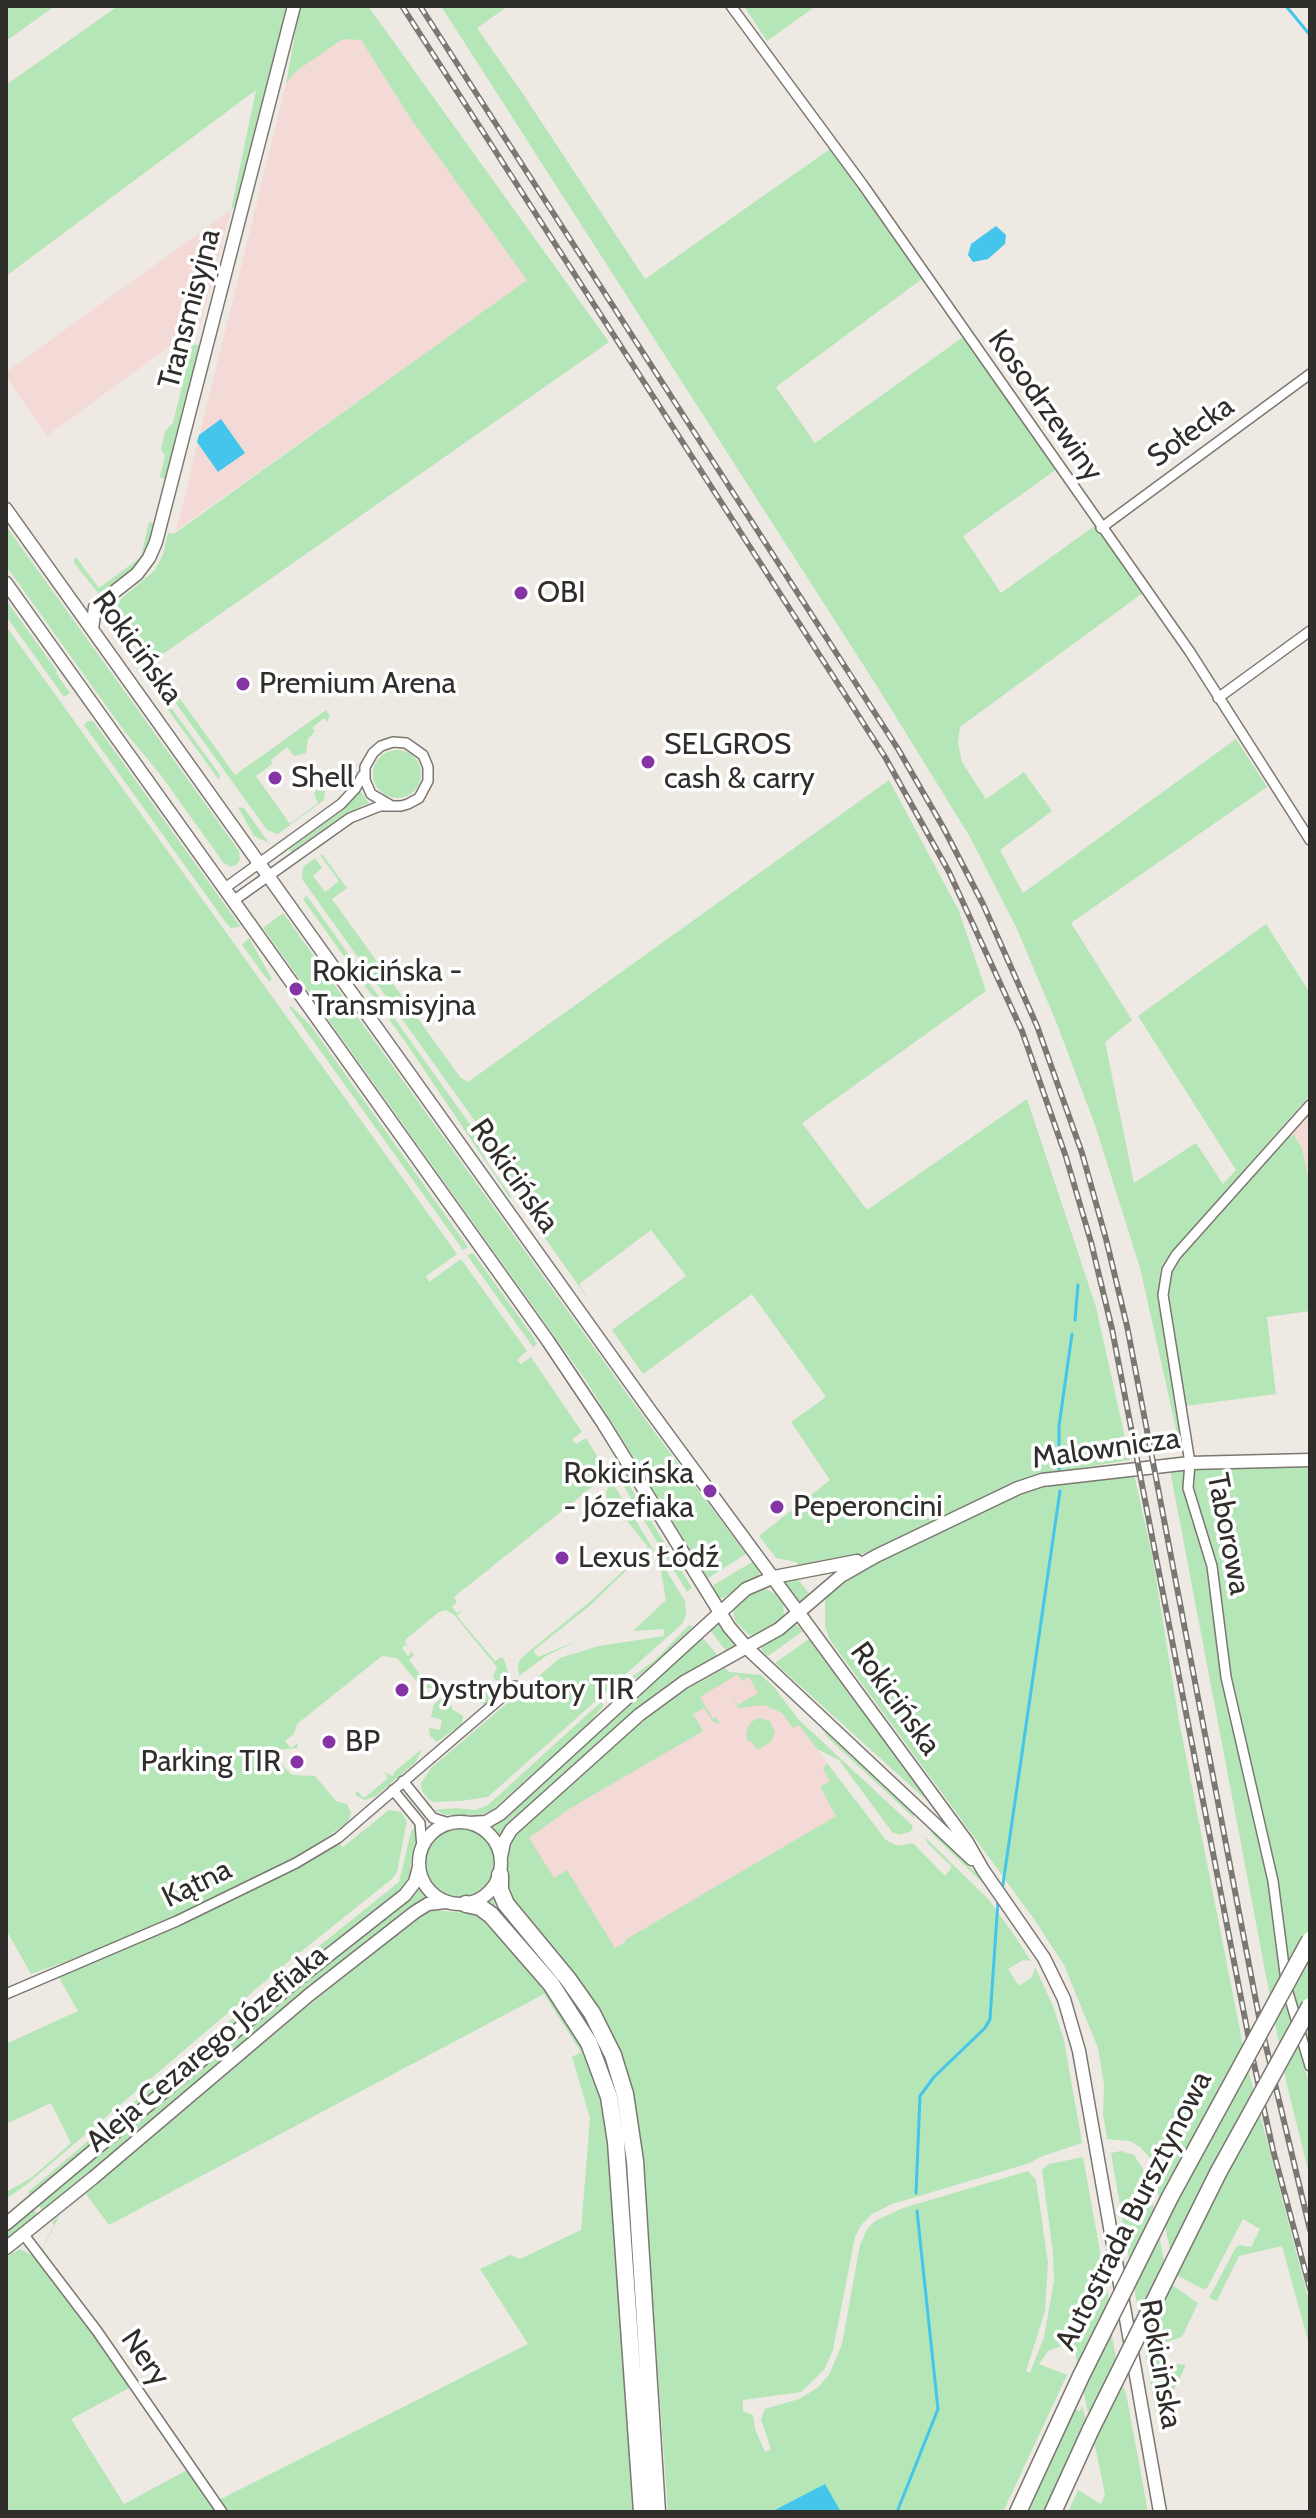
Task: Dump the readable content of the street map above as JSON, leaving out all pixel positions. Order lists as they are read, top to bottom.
{
  "streets": {
    "highway": ["Autostrada Bursztynowa"],
    "main road": [
      "Transmisyjna",
      "Rokicińska",
      "Malownicza",
      "Aleja Cezarego Józefiaka"
    ],
    "street": [
      "Kosodrzewiny",
      "Sołecka",
      "Taborowa",
      "Kątna",
      "Nery"
    ]
  },
  "crossings": [
    ["Kosodrzewiny", "Sołecka"],
    ["Rokicińska", "Malownicza"],
    ["Malownicza", "Taborowa"],
    ["Aleja Cezarego Józefiaka", "Nery"]
  ],
  "places": [
    "OBI",
    "Premium Arena",
    "SELGROS cash & carry",
    "Shell",
    "Rokicińska - Transmisyjna",
    "Rokicińska - Józefiaka",
    "Peperoncini",
    "Lexus Łódź",
    "Dystrybutory TIR",
    "BP",
    "Parking TIR"
  ]
}
